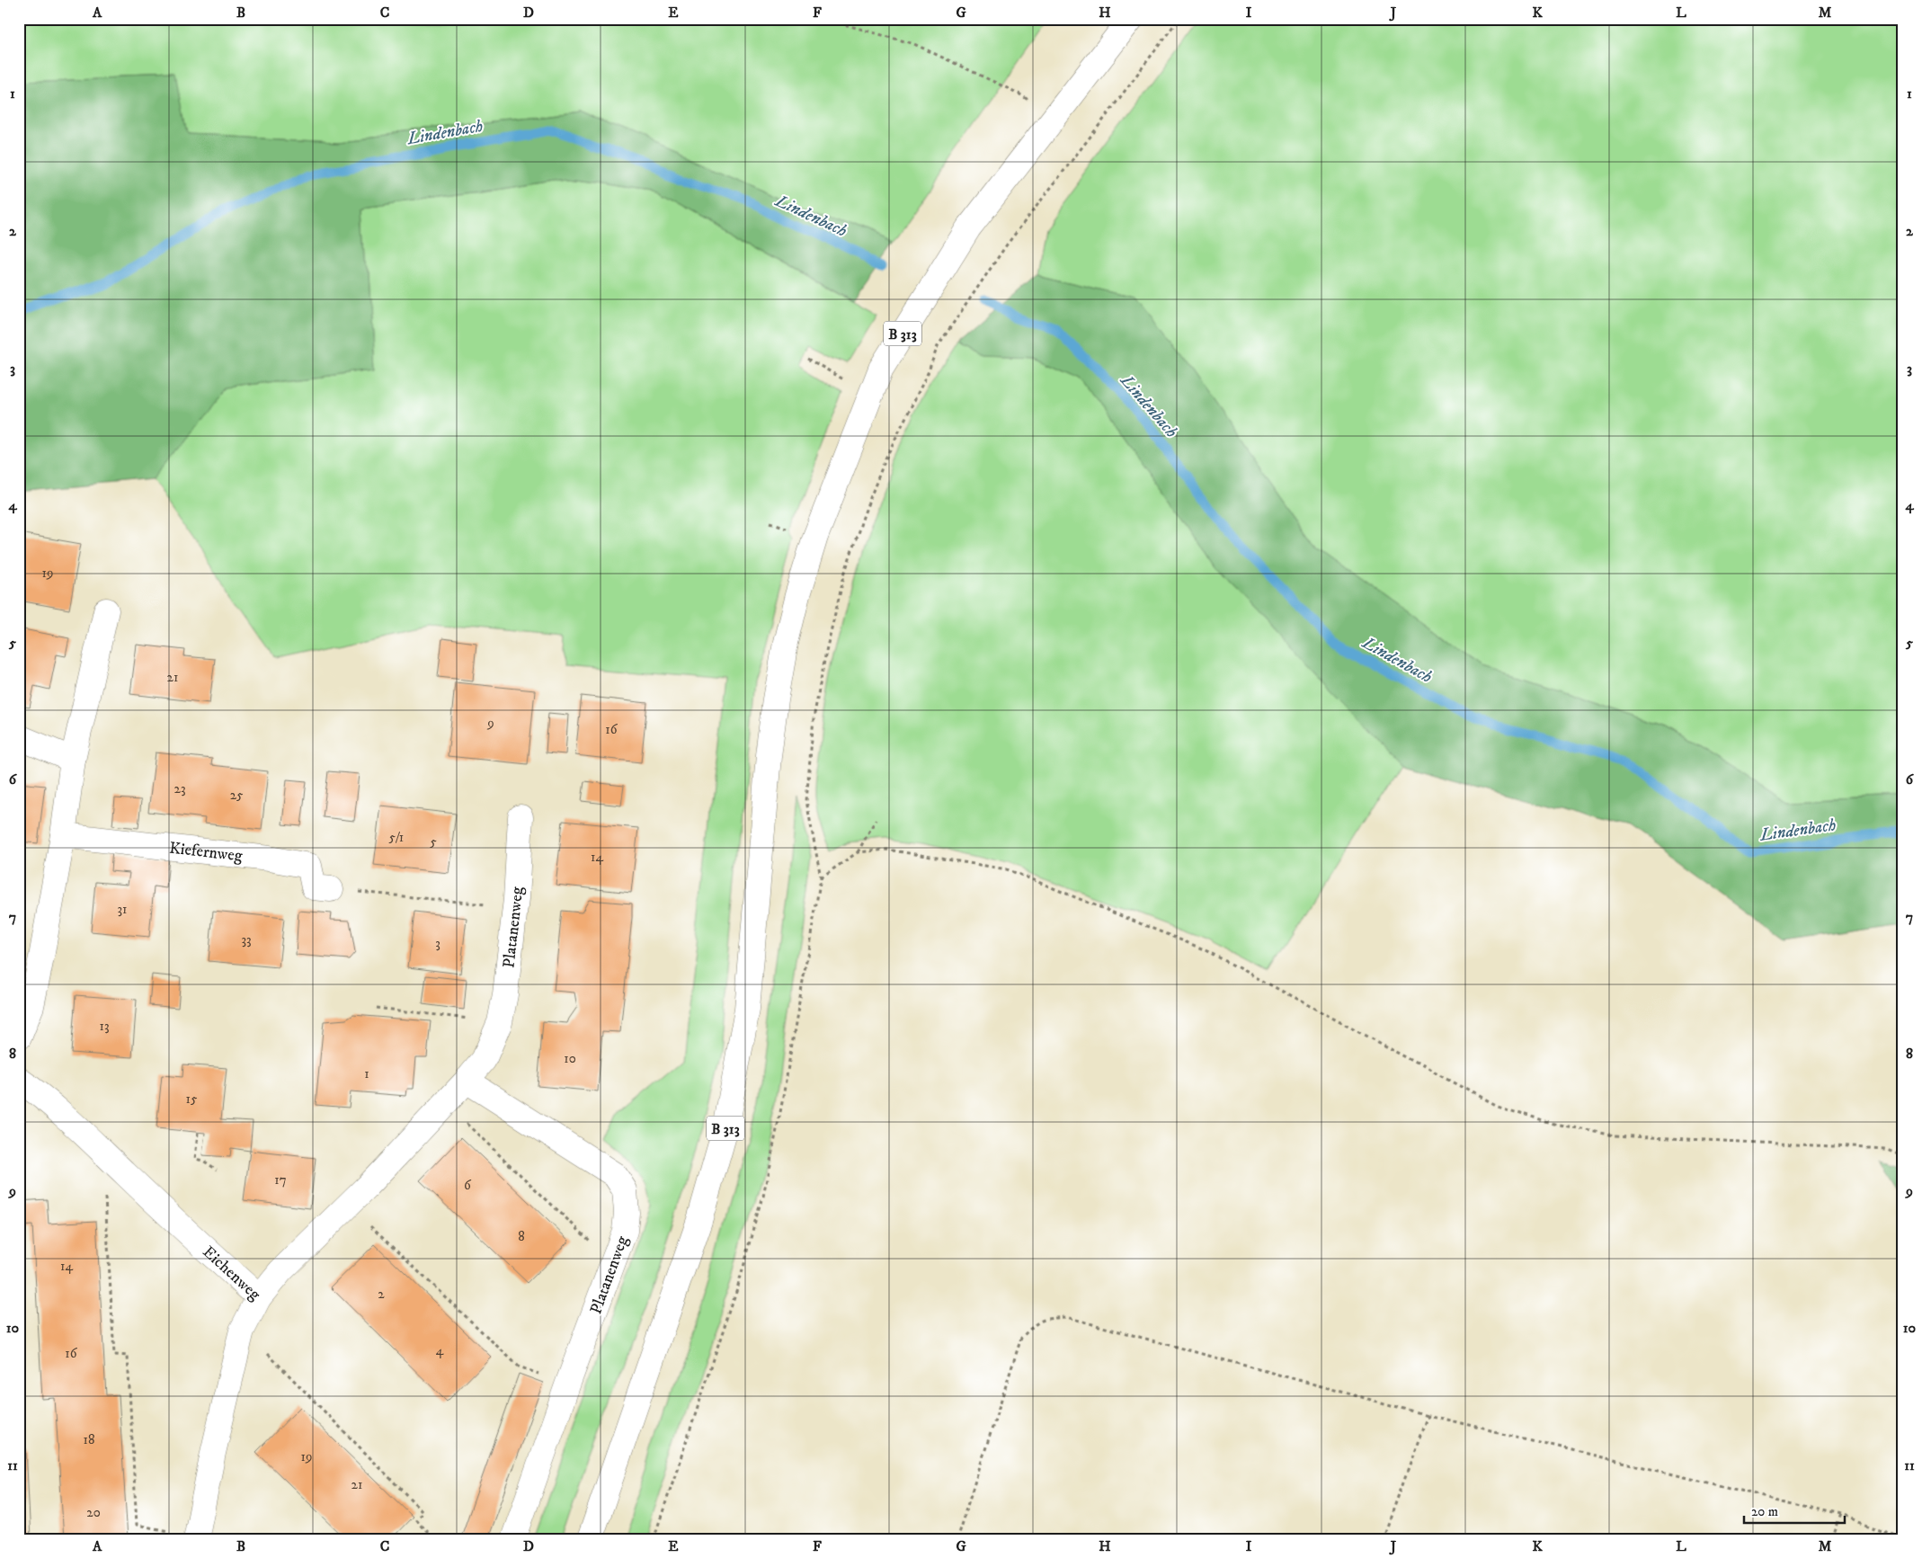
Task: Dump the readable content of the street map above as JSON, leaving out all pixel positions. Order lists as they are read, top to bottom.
{
  "streets": {
    "street": [
      "B 313",
      "Kiefernweg",
      "Platanenweg",
      "Eichenweg"
    ]
  },
  "crossings": [
    ["Platanenweg", "Eichenweg"]
  ],
  "water": ["Lindenbach"],
  "house_numbers": [
    "19",
    "21",
    "9",
    "16",
    "23",
    "25",
    "5/1",
    "5",
    "14",
    "31",
    "33",
    "3",
    "13",
    "10",
    "1",
    "15",
    "17",
    "6",
    "8",
    "14",
    "2",
    "4",
    "16",
    "18",
    "19",
    "21",
    "20"
  ],
  "scale_bar": "20 m",
  "grid": {
    "columns": [
      "A",
      "B",
      "C",
      "D",
      "E",
      "F",
      "G",
      "H",
      "I",
      "J",
      "K",
      "L",
      "M"
    ],
    "rows": [
      "1",
      "2",
      "3",
      "4",
      "5",
      "6",
      "7",
      "8",
      "9",
      "10",
      "11"
    ]
  }
}
